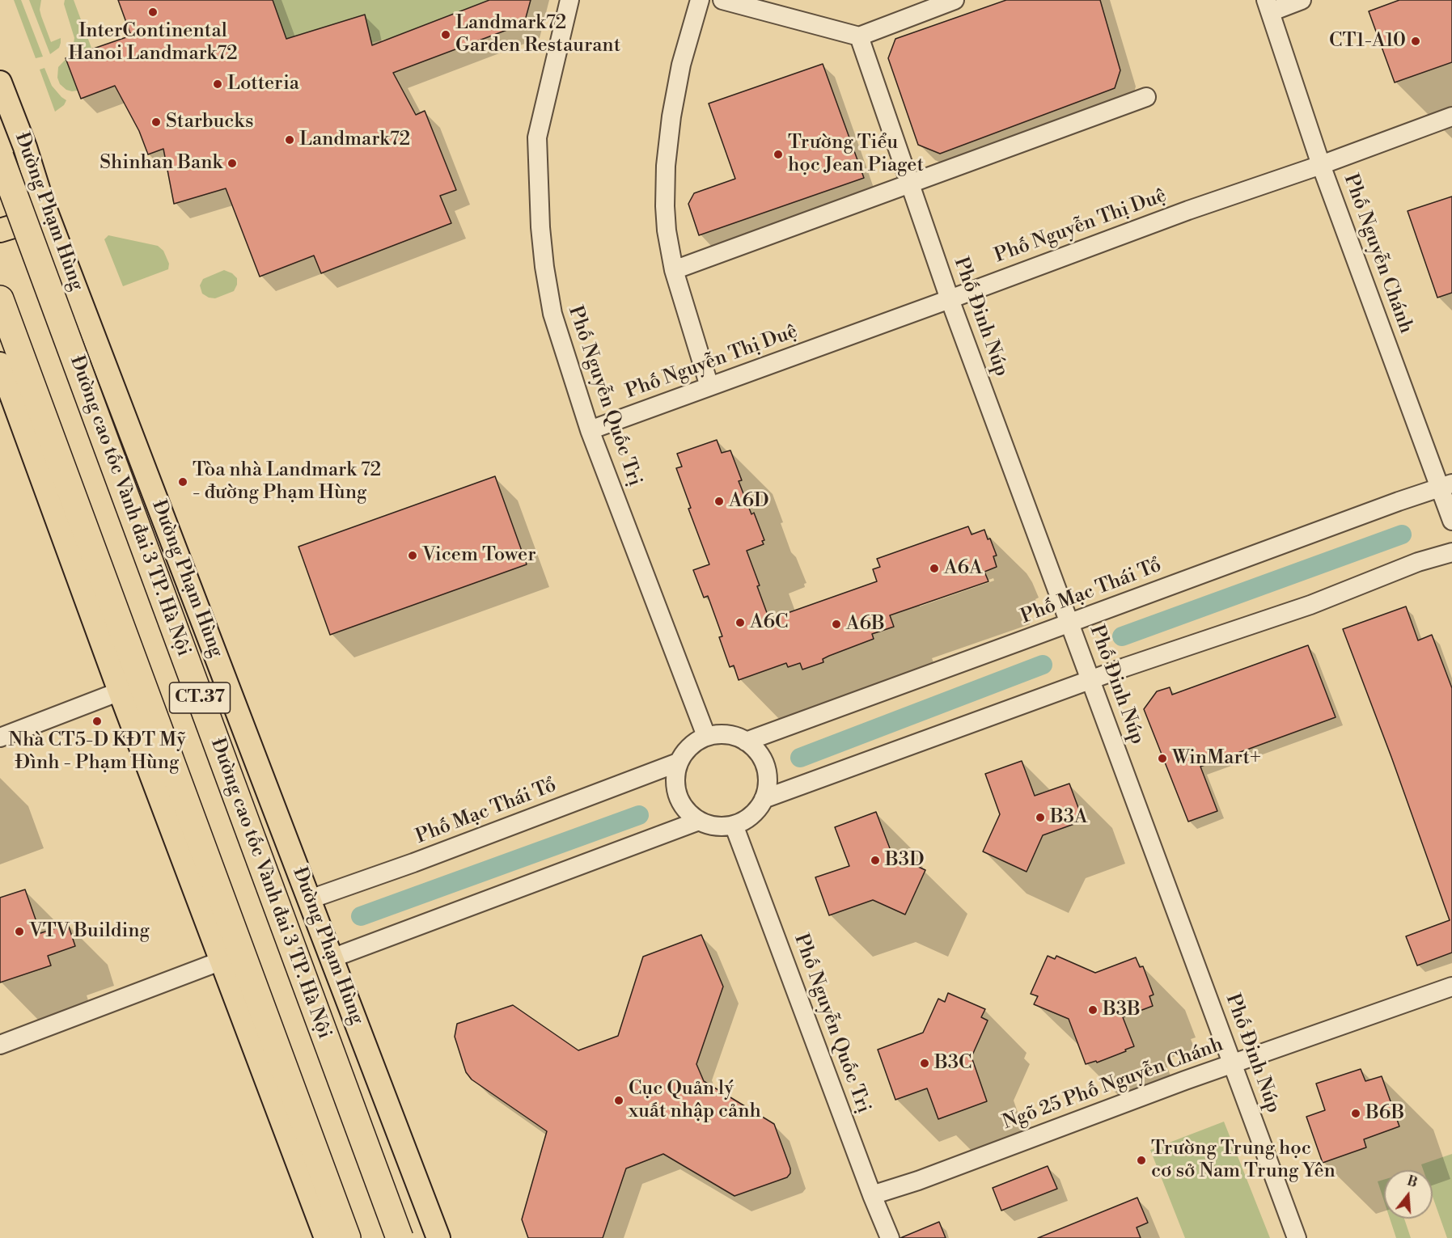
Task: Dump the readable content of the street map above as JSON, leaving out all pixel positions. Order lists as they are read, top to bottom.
{
  "streets": {
    "highway": ["Đường cao tốc Vành đai 3 TP. Hà Nội", "CT.37"],
    "main road": ["Đường Phạm Hùng"],
    "street": [
      "Phố Nguyễn Thị Duệ",
      "Phố Nguyễn Chánh",
      "Phố Đinh Núp",
      "Phố Nguyễn Quốc Trị",
      "Phố Mạc Thái Tổ",
      "Ngõ 25 Phố Nguyễn Chánh"
    ]
  },
  "crossings": [
    ["Đường Phạm Hùng", "Phố Mạc Thái Tổ"],
    ["Phố Nguyễn Thị Duệ", "Phố Nguyễn Chánh"],
    ["Phố Nguyễn Thị Duệ", "Phố Đinh Núp"],
    ["Phố Nguyễn Thị Duệ", "Phố Nguyễn Quốc Trị"],
    ["Phố Nguyễn Chánh", "Phố Mạc Thái Tổ"],
    ["Phố Đinh Núp", "Phố Mạc Thái Tổ"],
    ["Phố Đinh Núp", "Ngõ 25 Phố Nguyễn Chánh"],
    ["Phố Nguyễn Quốc Trị", "Phố Mạc Thái Tổ"],
    ["Phố Nguyễn Quốc Trị", "Ngõ 25 Phố Nguyễn Chánh"]
  ],
  "places": [
    "InterContinental Hanoi Landmark72",
    "Landmark72 Garden Restaurant",
    "CT1-A10",
    "Lotteria",
    "Starbucks",
    "Landmark72",
    "Trường Tiểu học Jean Piaget",
    "Shinhan Bank",
    "Tòa nhà Landmark 72 - đường Phạm Hùng",
    "A6D",
    "Vicem Tower",
    "A6A",
    "A6C",
    "A6B",
    "Nhà CT5-D KĐT Mỹ Đình - Phạm Hùng",
    "WinMart+",
    "B3A",
    "B3D",
    "VTV Building",
    "B3B",
    "B3C",
    "Cục Quản lý xuất nhập cảnh",
    "B6B",
    "Trường Trung học cơ sở Nam Trung Yên"
  ],
  "north": "top"
}
